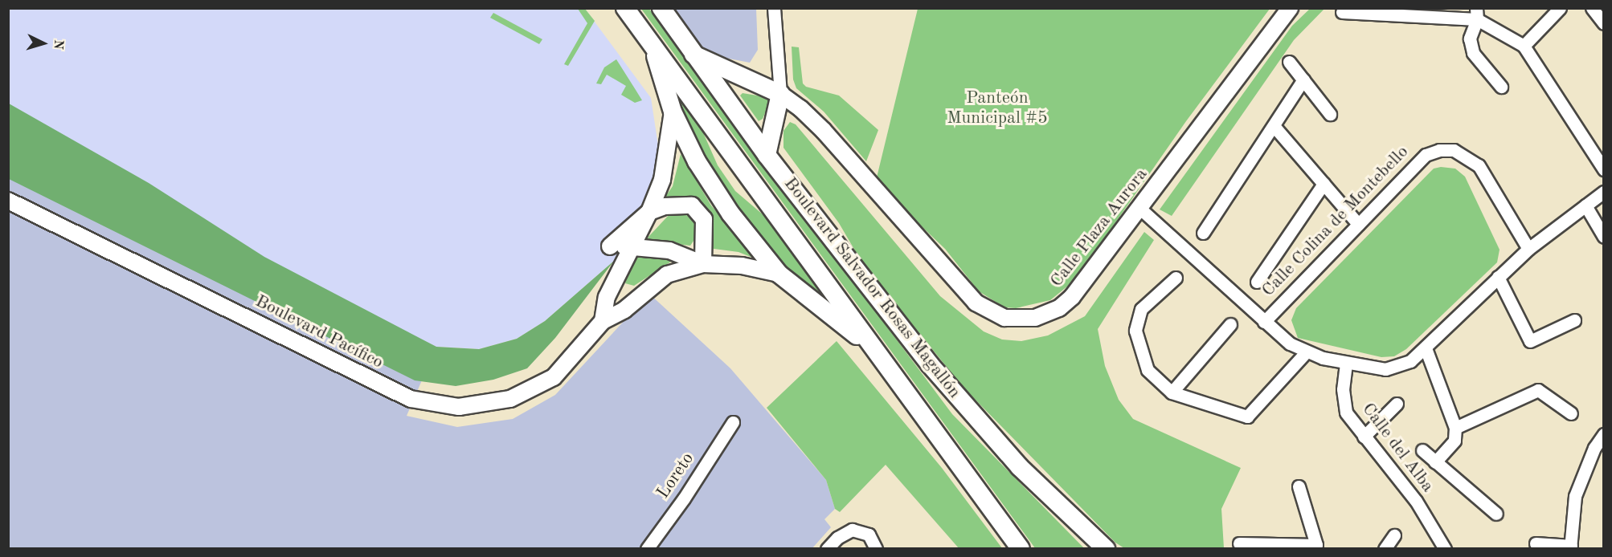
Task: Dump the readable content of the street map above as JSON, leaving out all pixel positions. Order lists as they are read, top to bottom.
{
  "streets": {
    "highway": ["Boulevard Salvador Rosas Magallón"],
    "main road": ["Calle Plaza Aurora", "Boulevard Pacífico"],
    "street": ["Calle Colina de Montebello", "Calle del Alba", "Loreto"]
  },
  "parks": ["Panteón Municipal #5"],
  "north": "right"
}
